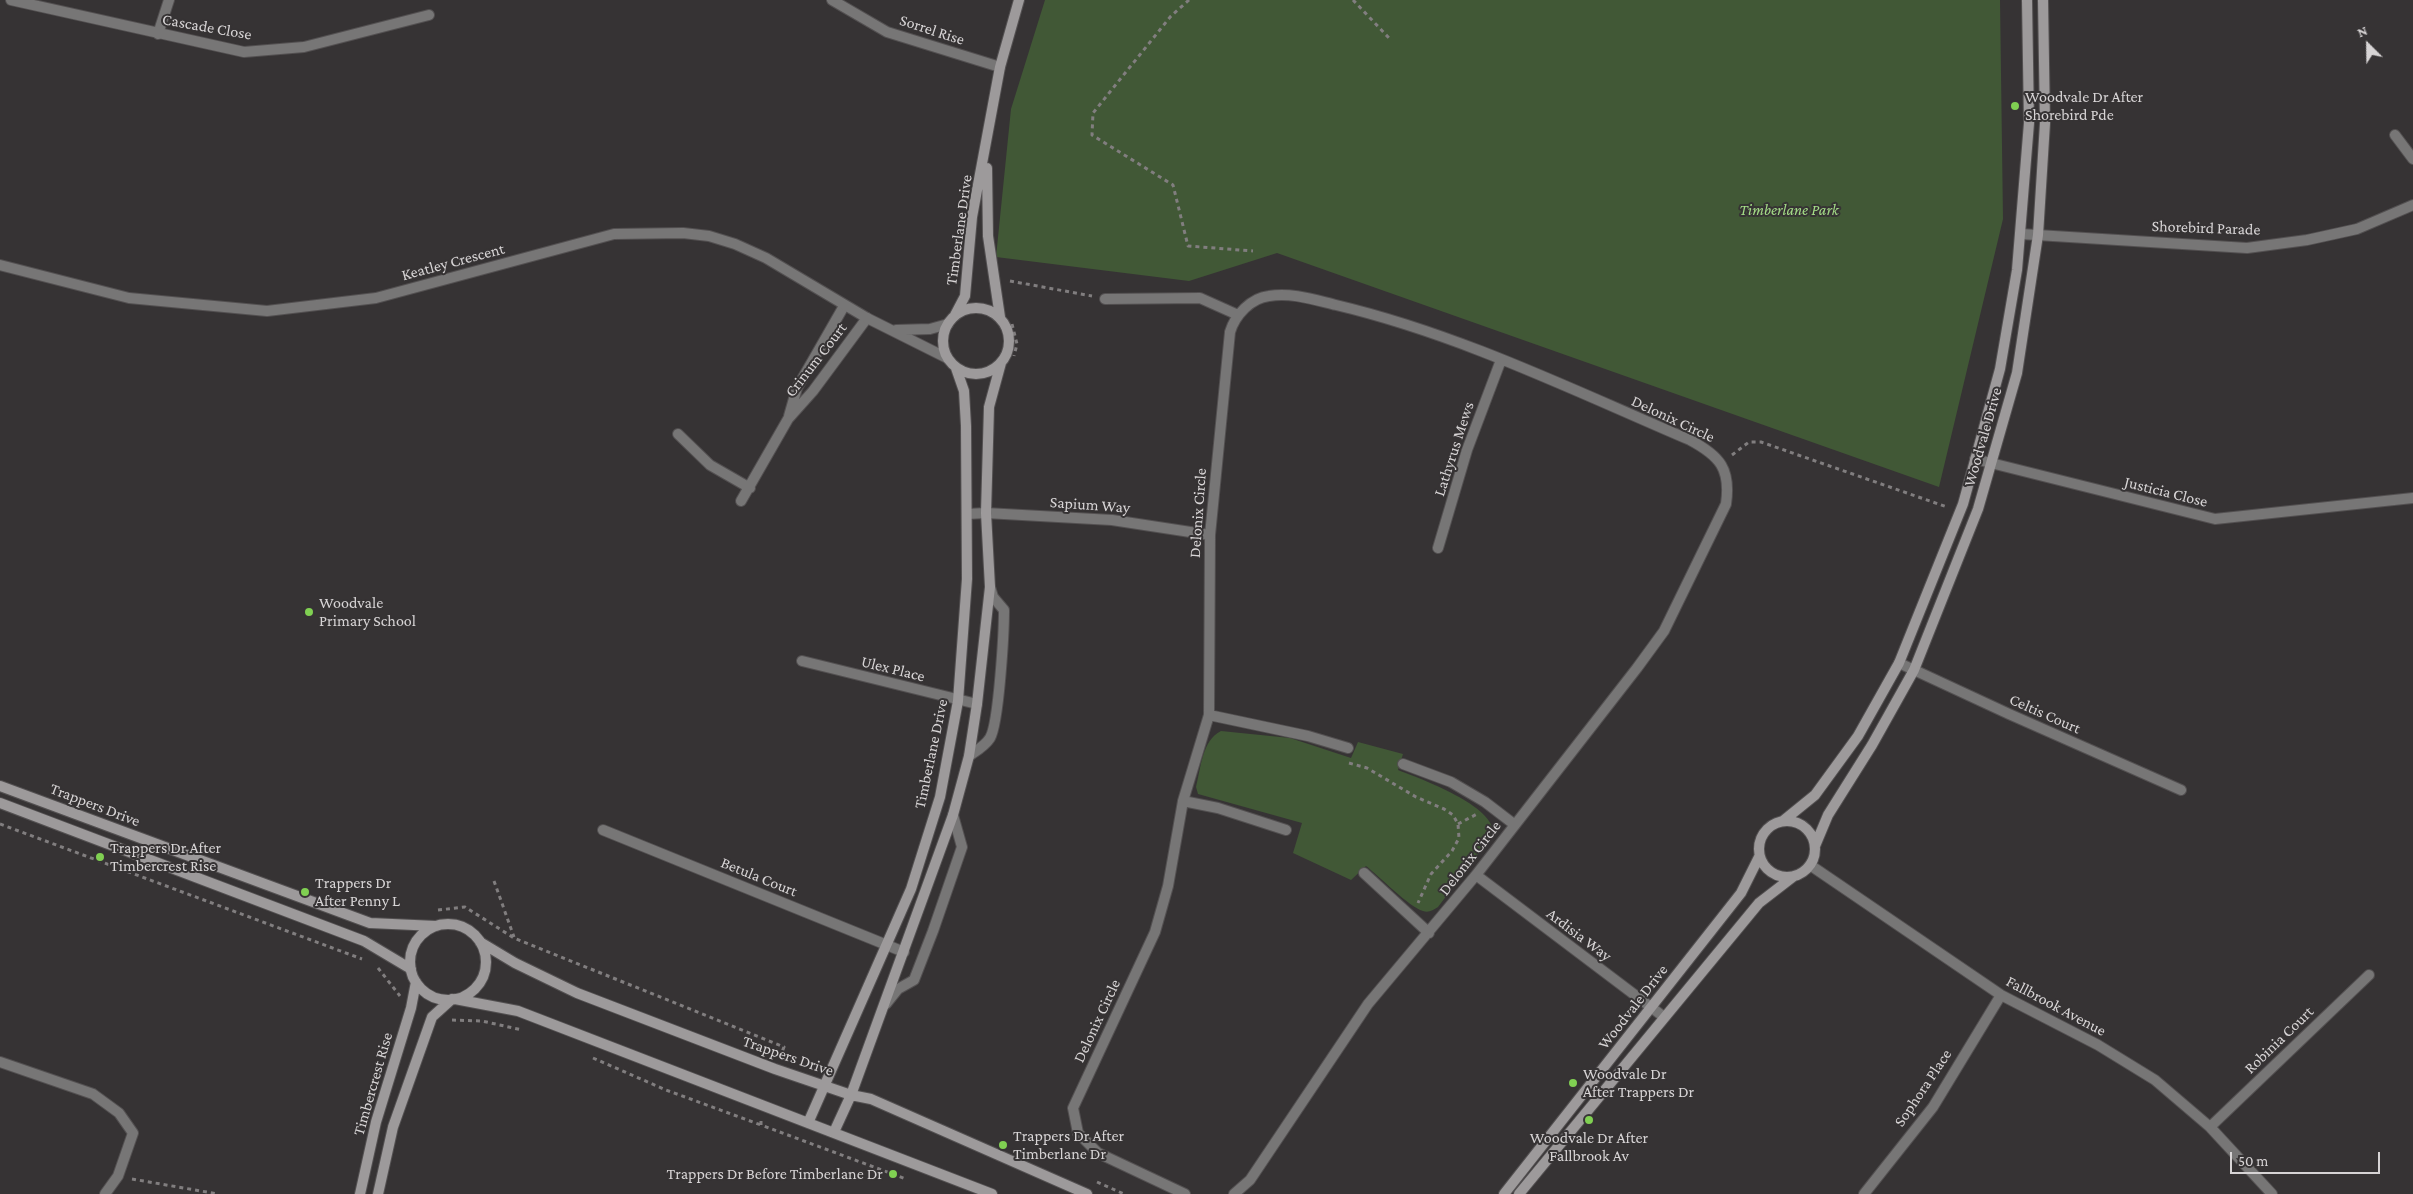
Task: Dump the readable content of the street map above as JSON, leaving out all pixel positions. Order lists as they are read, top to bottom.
{
  "streets": {
    "street": [
      "Cascade Close",
      "Sorrel Rise",
      "Shorebird Parade",
      "Timberlane Drive",
      "Keatley Crescent",
      "Crinum Court",
      "Delonix Circle",
      "Woodvale Drive",
      "Lathyrus Mews",
      "Justicia Close",
      "Sapium Way",
      "Ulex Place",
      "Celtis Court",
      "Trappers Drive",
      "Betula Court",
      "Ardisia Way",
      "Fallbrook Avenue",
      "Robinia Court",
      "Timbercrest Rise",
      "Sophora Place"
    ]
  },
  "crossings": [
    ["Sorrel Rise", "Timberlane Drive"],
    ["Shorebird Parade", "Woodvale Drive"],
    ["Timberlane Drive", "Keatley Crescent"],
    ["Timberlane Drive", "Sapium Way"],
    ["Timberlane Drive", "Ulex Place"],
    ["Timberlane Drive", "Trappers Drive"],
    ["Timberlane Drive", "Betula Court"],
    ["Keatley Crescent", "Crinum Court"],
    ["Delonix Circle", "Lathyrus Mews"],
    ["Delonix Circle", "Sapium Way"],
    ["Delonix Circle", "Ardisia Way"],
    ["Woodvale Drive", "Justicia Close"],
    ["Woodvale Drive", "Celtis Court"],
    ["Woodvale Drive", "Ardisia Way"],
    ["Woodvale Drive", "Fallbrook Avenue"],
    ["Trappers Drive", "Timbercrest Rise"],
    ["Fallbrook Avenue", "Robinia Court"],
    ["Fallbrook Avenue", "Sophora Place"]
  ],
  "parks": ["Timberlane Park"],
  "places": [
    "Woodvale Dr After Shorebird Pde",
    "Woodvale Primary School",
    "Trappers Dr After Timbercrest Rise",
    "Trappers Dr After Penny L",
    "Woodvale Dr After Trappers Dr",
    "Woodvale Dr After Fallbrook Av",
    "Trappers Dr After Timberlane Dr",
    "Trappers Dr Before Timberlane Dr"
  ],
  "scale_bar": "50 m",
  "north": "top left"
}
